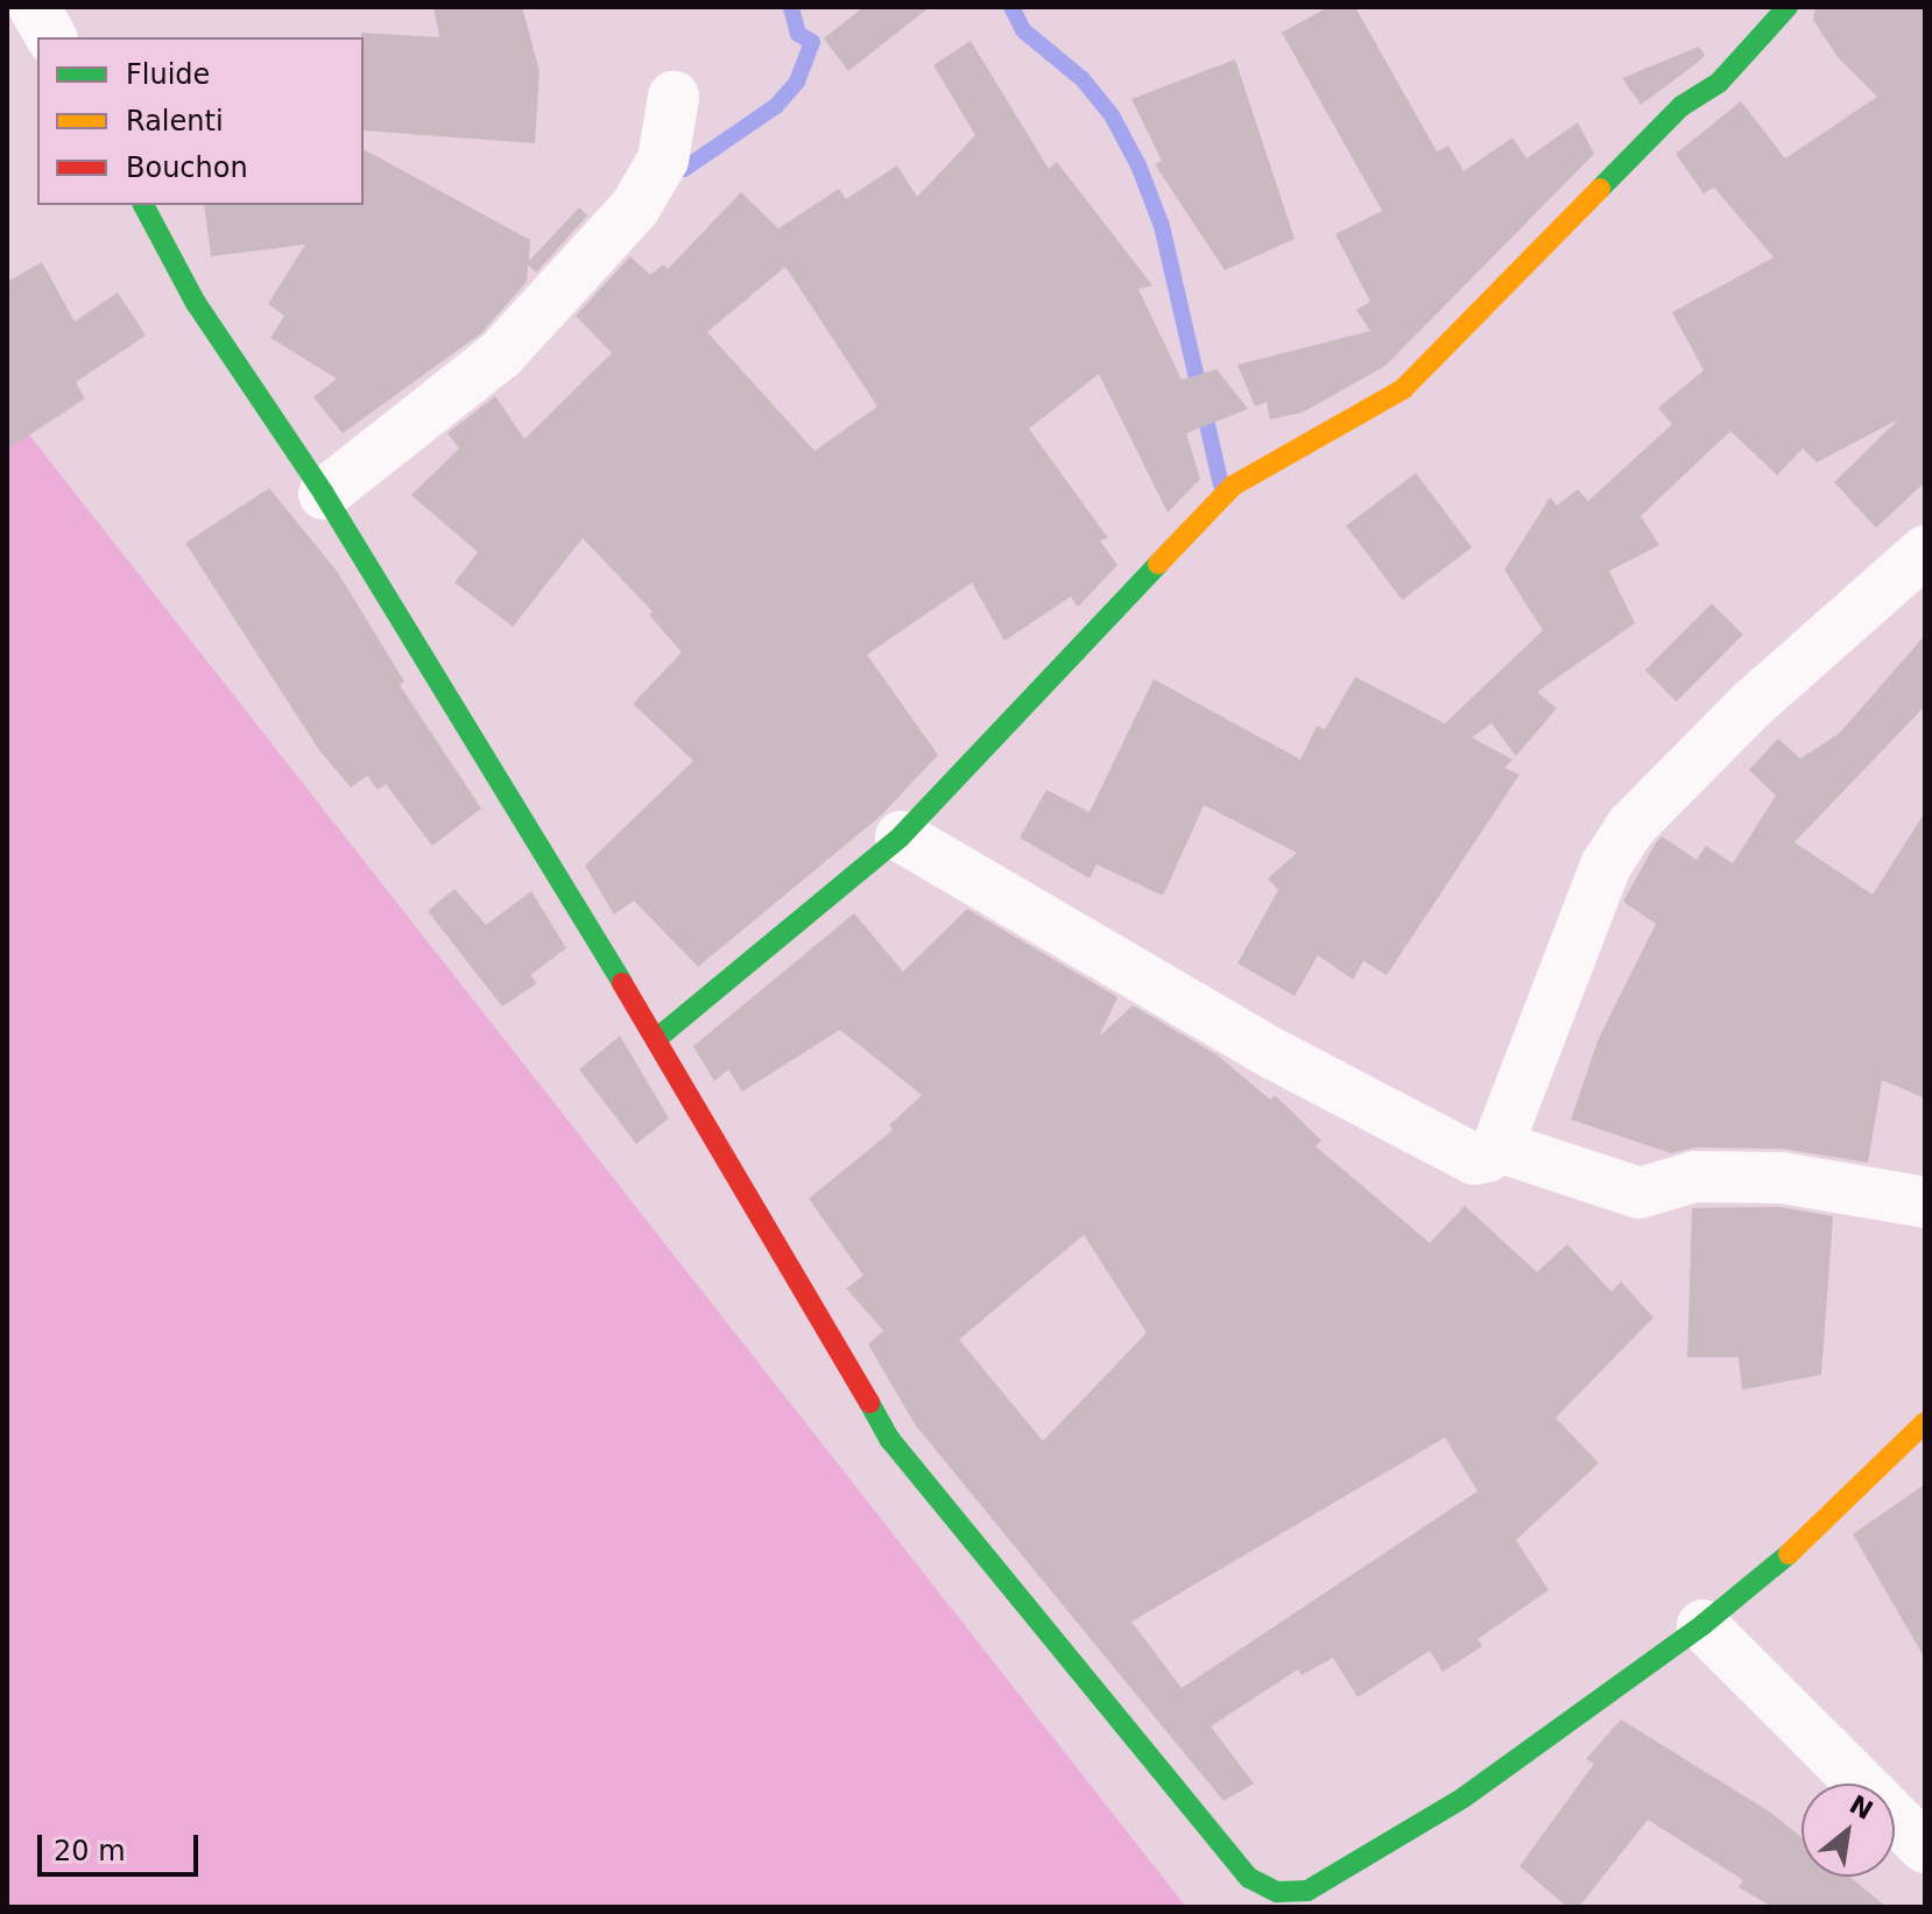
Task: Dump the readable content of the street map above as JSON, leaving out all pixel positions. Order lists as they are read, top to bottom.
{
  "legend": ["Fluide", "Ralenti", "Bouchon"],
  "scale_bar": "20 m",
  "north": "top right"
}
